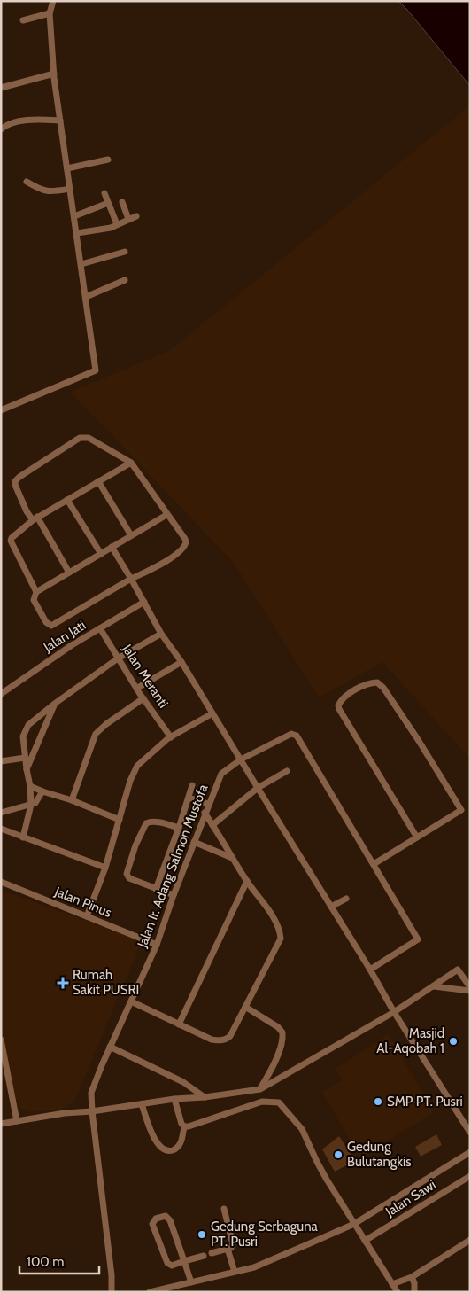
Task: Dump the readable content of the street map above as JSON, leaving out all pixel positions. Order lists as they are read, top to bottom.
{
  "streets": {
    "street": [
      "Jalan Jati",
      "Jalan Meranti",
      "Jalan Ir. Adang Salmon Mustofa",
      "Jalan Pinus",
      "Jalan Sawi"
    ]
  },
  "crossings": [
    ["Jalan Jati", "Jalan Meranti"],
    ["Jalan Ir. Adang Salmon Mustofa", "Jalan Pinus"]
  ],
  "places": {
    "health": ["Rumah Sakit PUSRI"],
    "other": [
      "Masjid Al-Aqobah 1",
      "SMP PT. Pusri",
      "Gedung Bulutangkis",
      "Gedung Serbaguna PT. Pusri"
    ]
  },
  "scale_bar": "100 m"
}
